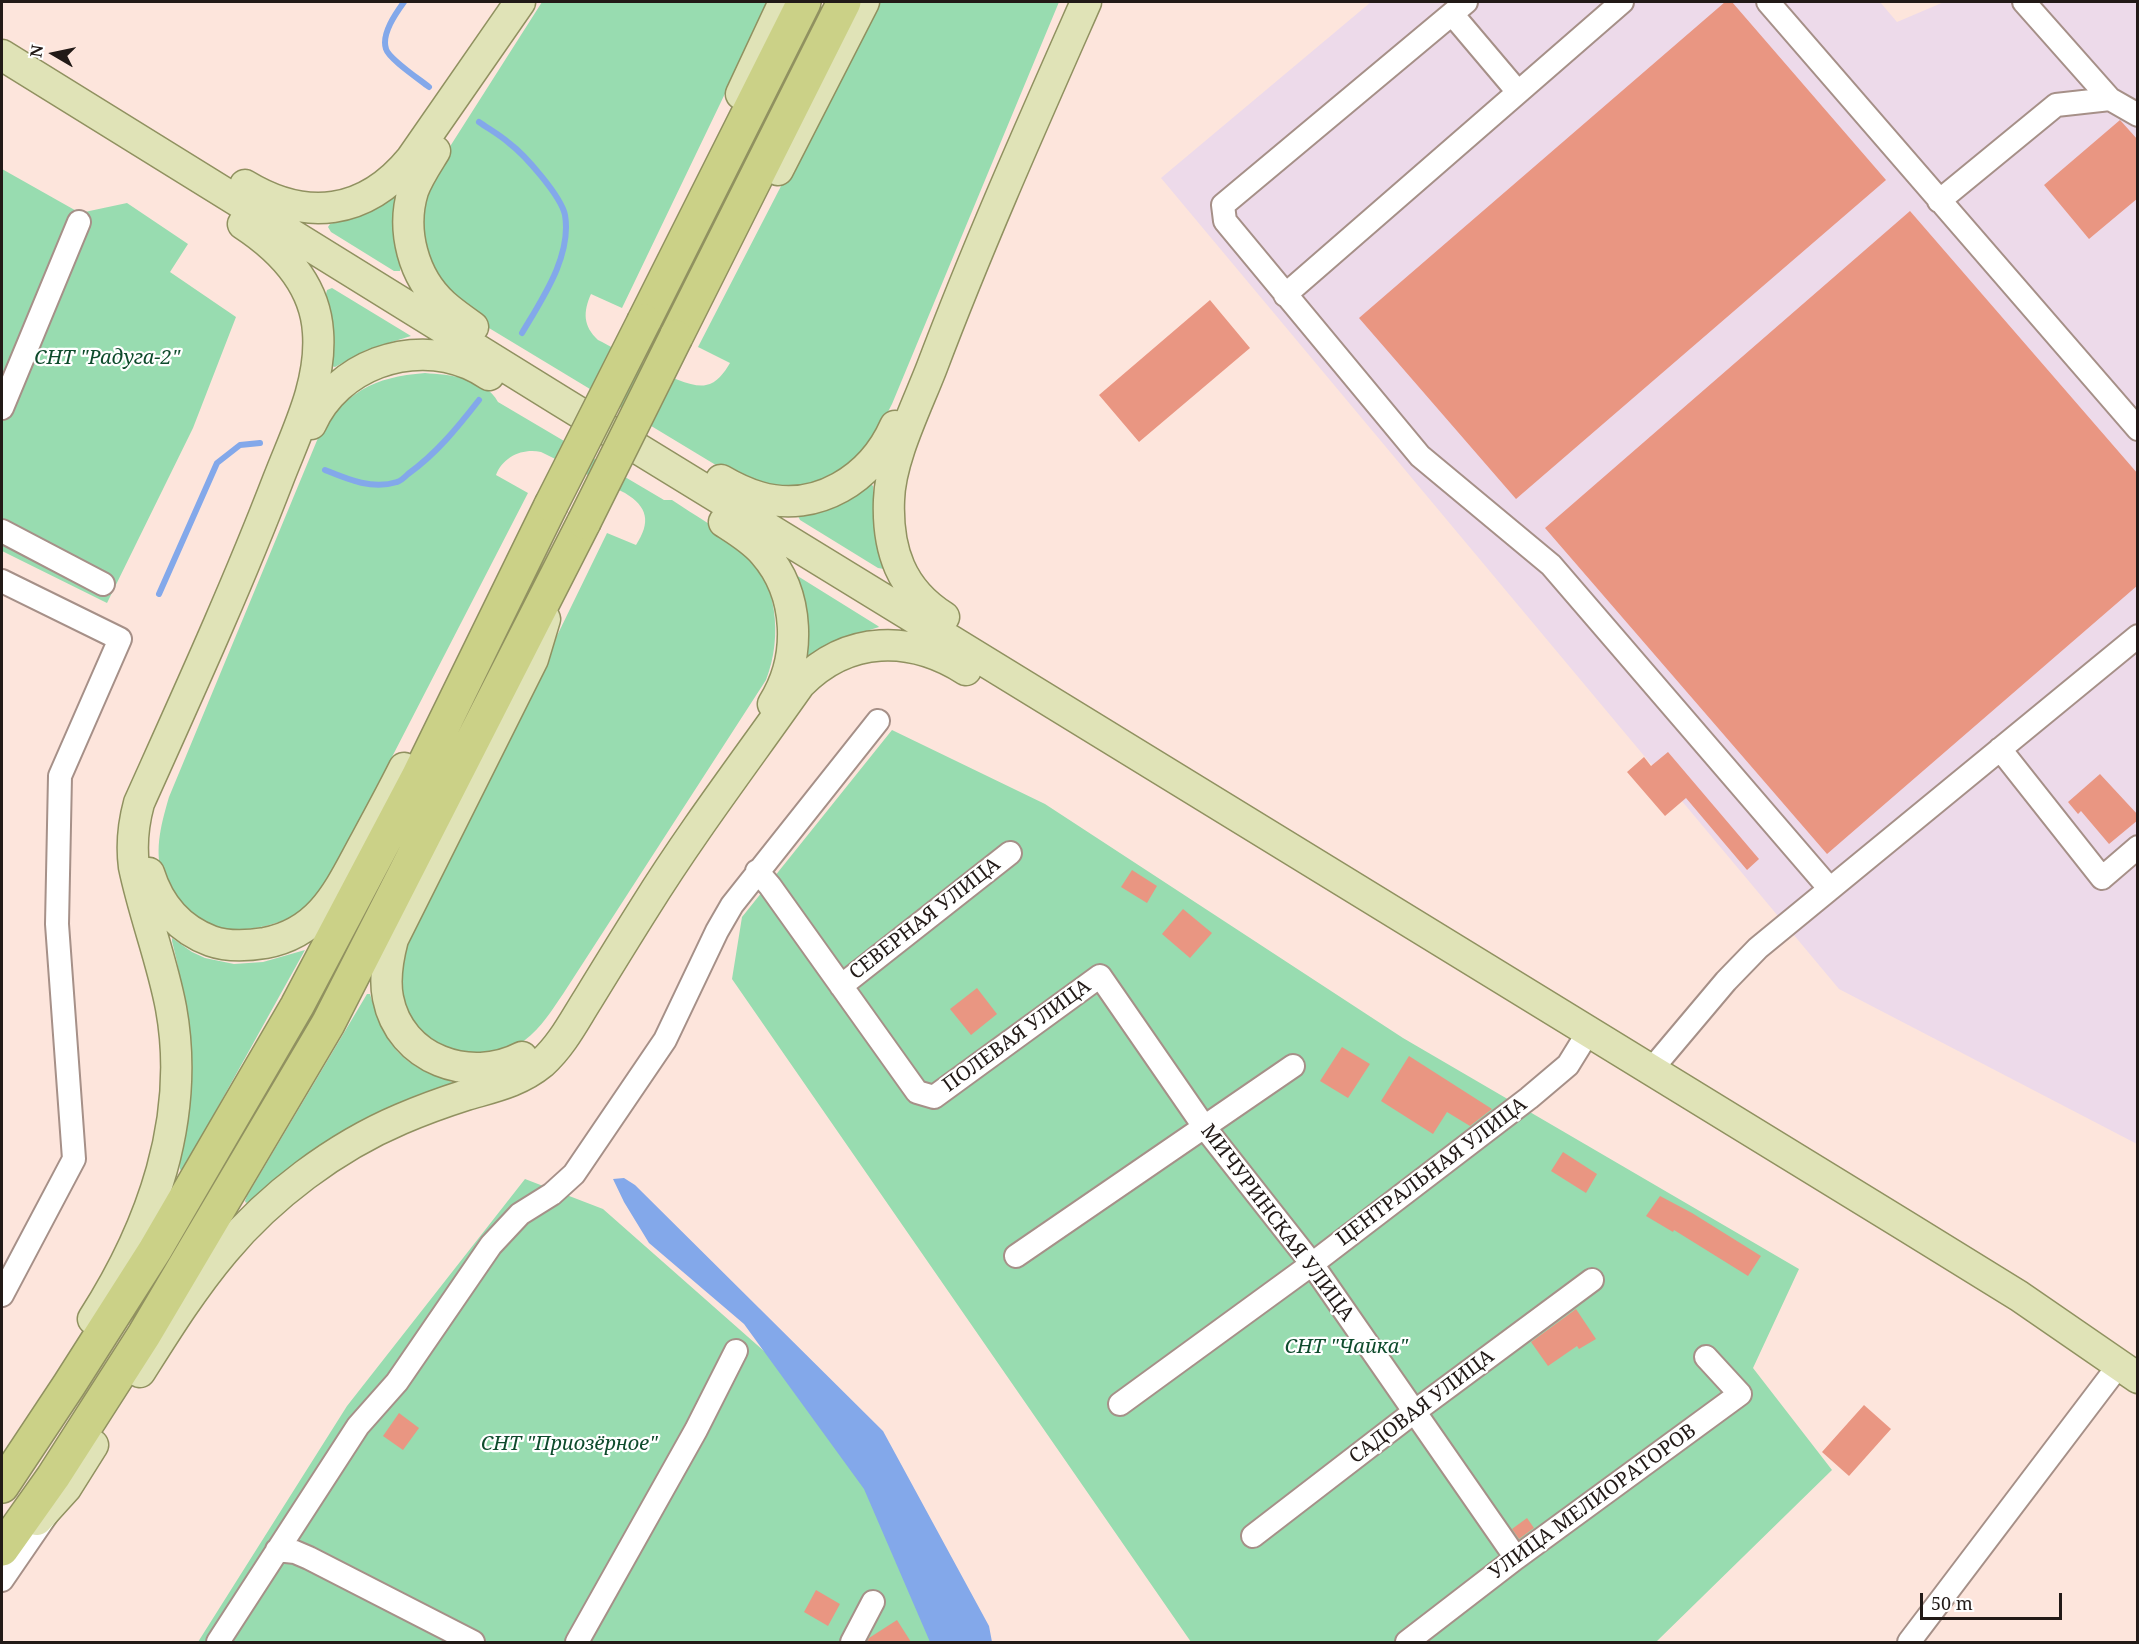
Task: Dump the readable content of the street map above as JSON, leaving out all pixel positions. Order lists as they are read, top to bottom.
{
  "streets": {
    "street": [
      "СЕВЕРНАЯ УЛИЦА",
      "ПОЛЕВАЯ УЛИЦА",
      "ЦЕНТРАЛЬНАЯ УЛИЦА",
      "МИЧУРИНСКАЯ УЛИЦА",
      "САДОВАЯ УЛИЦА",
      "УЛИЦА МЕЛИОРАТОРОВ"
    ]
  },
  "crossings": [
    ["СЕВЕРНАЯ УЛИЦА", "ПОЛЕВАЯ УЛИЦА"],
    ["ПОЛЕВАЯ УЛИЦА", "МИЧУРИНСКАЯ УЛИЦА"],
    ["ЦЕНТРАЛЬНАЯ УЛИЦА", "МИЧУРИНСКАЯ УЛИЦА"],
    ["МИЧУРИНСКАЯ УЛИЦА", "САДОВАЯ УЛИЦА"],
    ["МИЧУРИНСКАЯ УЛИЦА", "УЛИЦА МЕЛИОРАТОРОВ"]
  ],
  "parks": ["СНТ \"Радуга-2\"", "СНТ \"Чайка\"", "СНТ \"Приозёрное\""],
  "scale_bar": "50 m",
  "north": "left"
}
